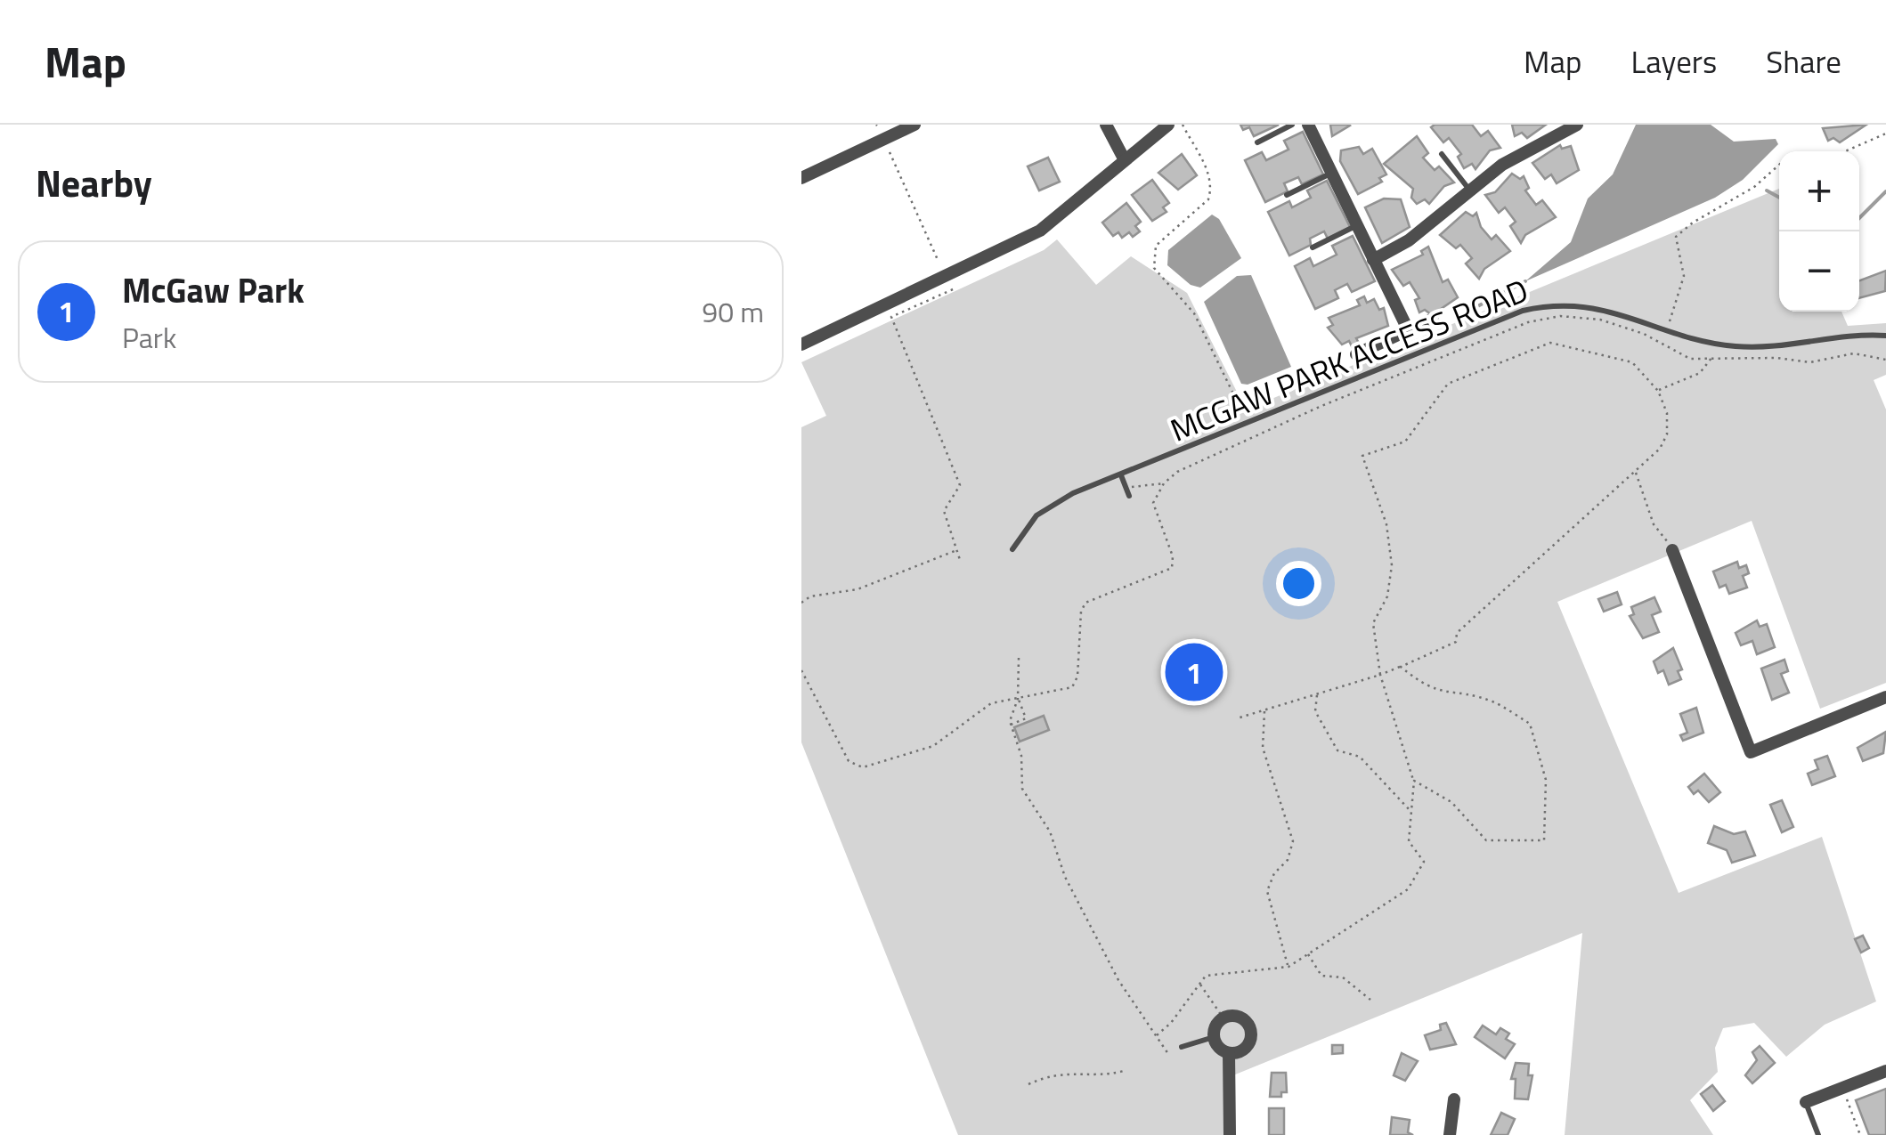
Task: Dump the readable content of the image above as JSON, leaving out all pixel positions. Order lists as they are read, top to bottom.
{
  "streets": {
    "lane": ["MCGAW PARK ACCESS ROAD"]
  },
  "page": {
    "header": "Map",
    "nav": ["Map", "Layers", "Share"],
    "heading": "Nearby",
    "map_buttons": ["+", "−"],
    "list": [
      {
        "mark": "1",
        "name": "McGaw Park",
        "note": "Park",
        "value": "90 m"
      }
    ],
    "pins": "1"
  }
}
